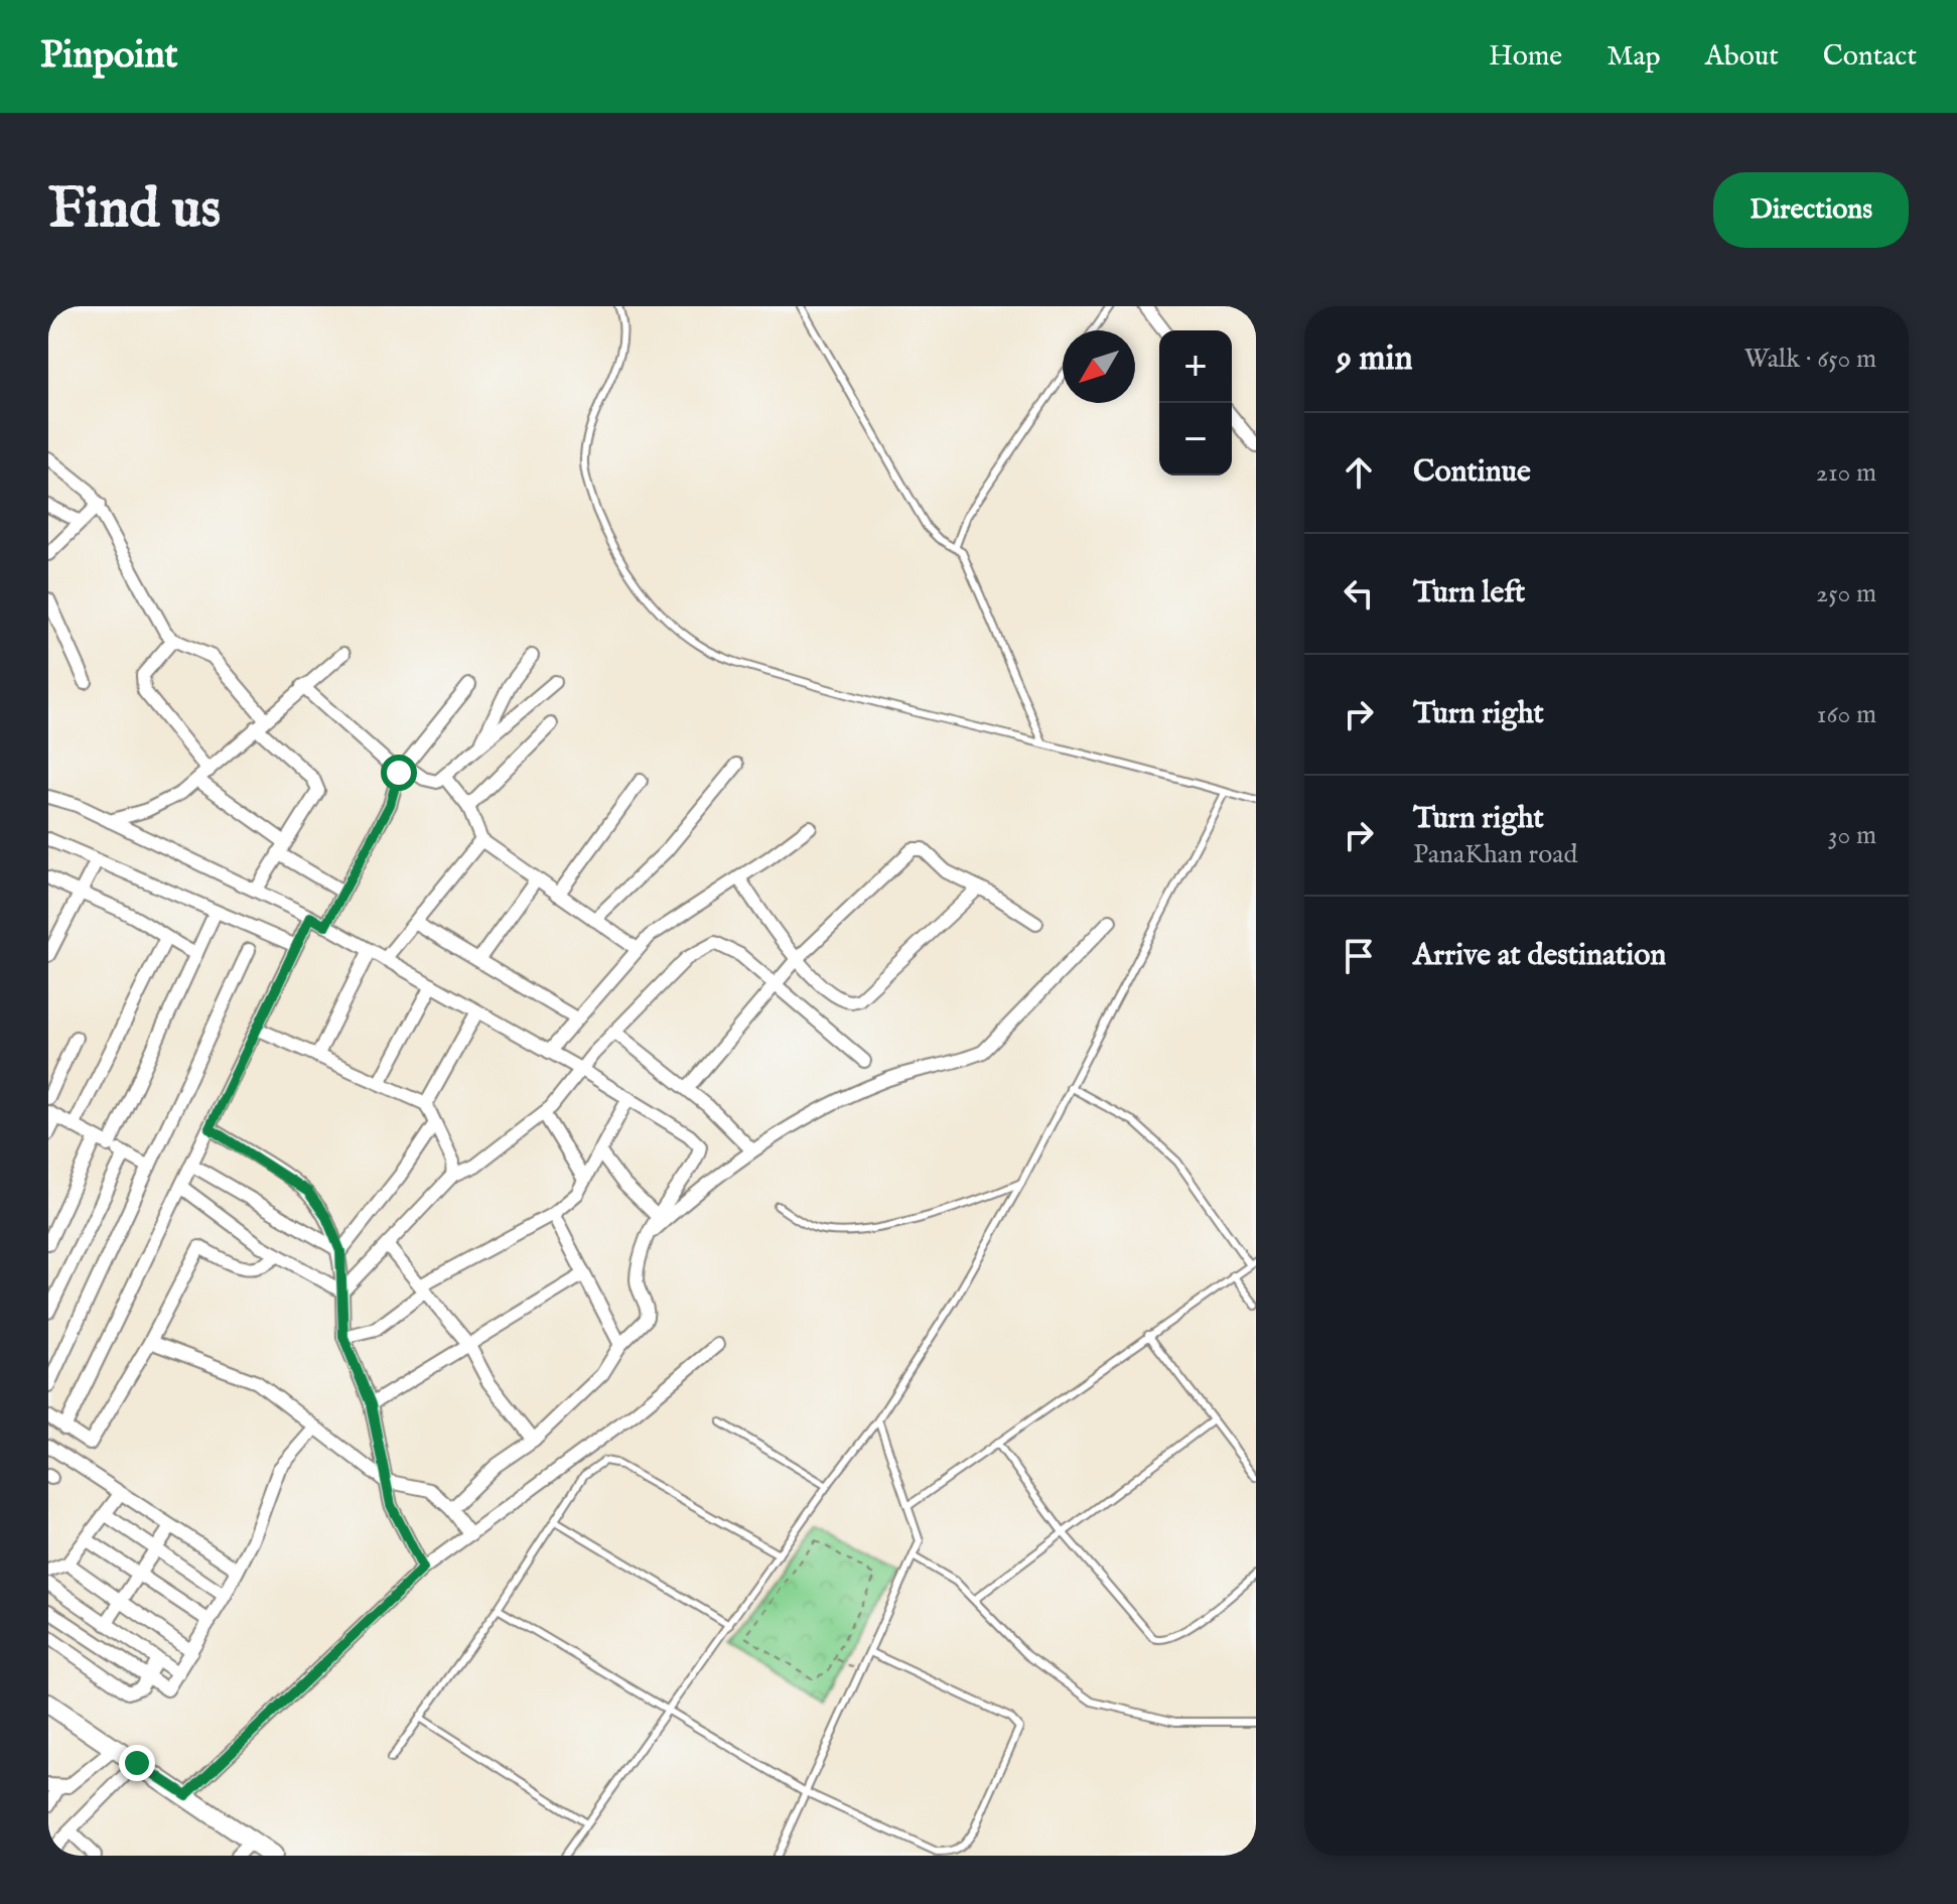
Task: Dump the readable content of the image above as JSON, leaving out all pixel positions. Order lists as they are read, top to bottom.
{
  "north": "bottom left",
  "page": {
    "header": "Pinpoint",
    "nav": [
      "Home",
      "Map",
      "About",
      "Contact"
    ],
    "buttons": "Directions",
    "title": "Find us",
    "heading": ["9 min", "Walk · 650 m"],
    "map_buttons": ["+", "−"],
    "list": [
      ["Continue", "210 m"],
      ["Turn left", "250 m"],
      ["Turn right", "160 m"],
      ["Turn right", "PanaKhan road", "30 m"],
      "Arrive at destination"
    ]
  }
}
